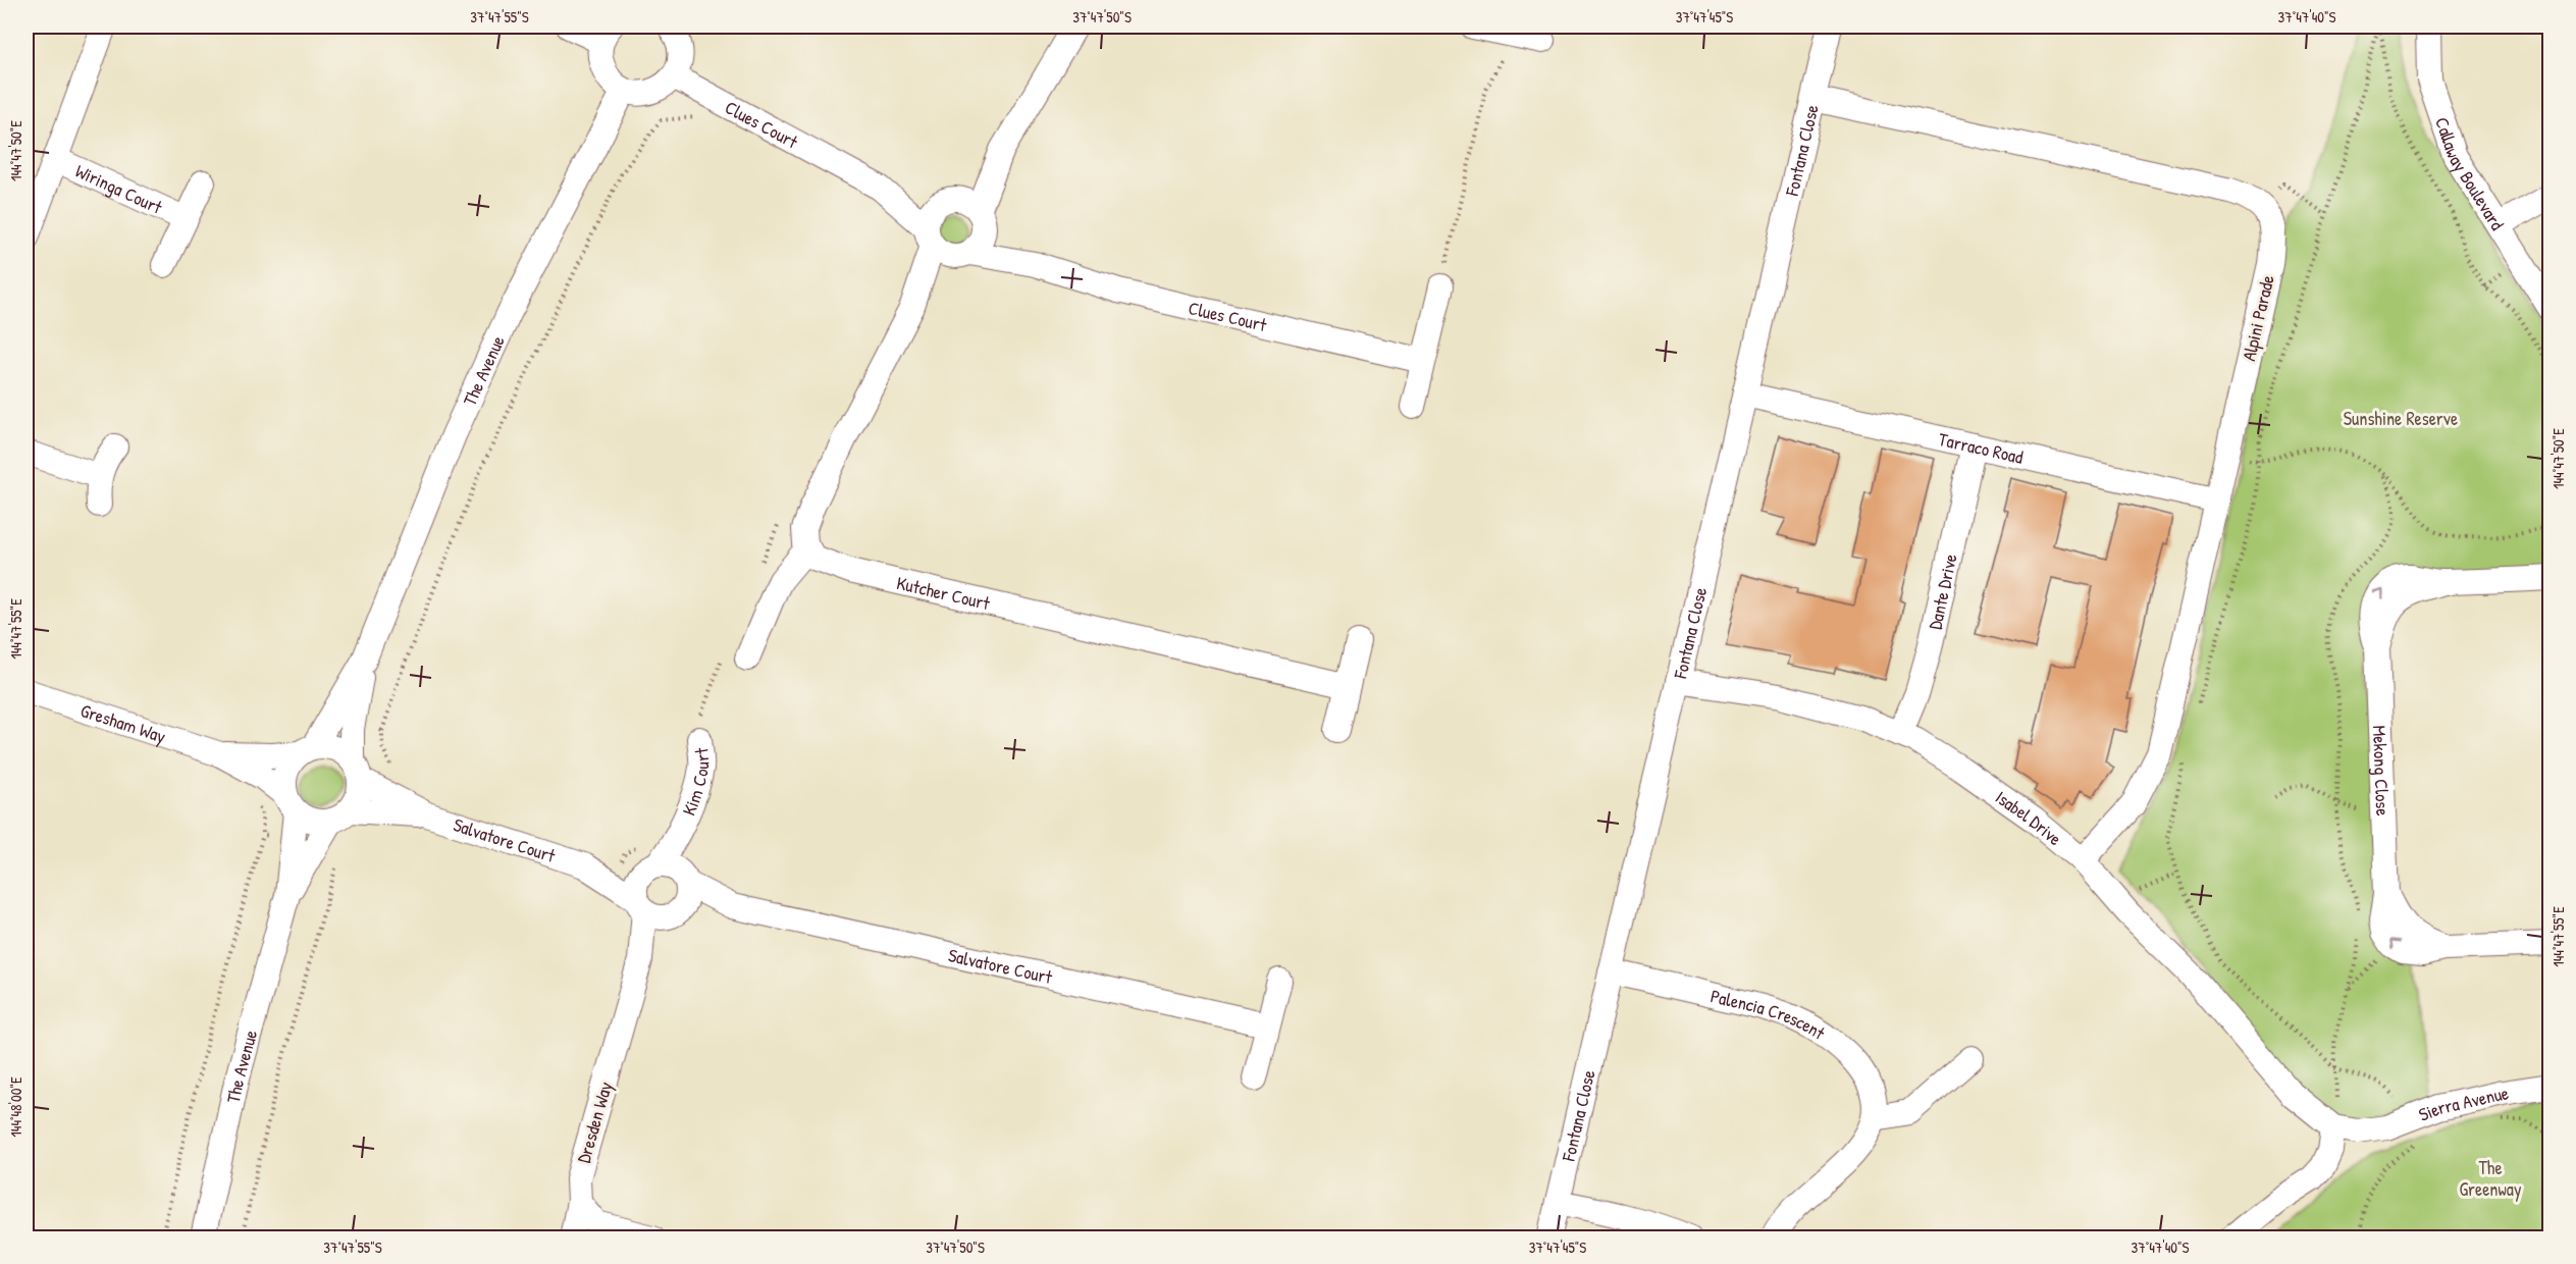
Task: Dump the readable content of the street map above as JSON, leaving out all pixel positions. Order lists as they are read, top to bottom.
{
  "streets": {
    "street": [
      "Clues Court",
      "Fontana Close",
      "Callaway Boulevard",
      "Wiringa Court",
      "Alpini Parade",
      "The Avenue",
      "Tarraco Road",
      "Dante Drive",
      "Kutcher Court",
      "Gresham Way",
      "Mekong Close",
      "Kim Court",
      "Isabel Drive",
      "Salvatore Court",
      "Palencia Crescent",
      "Sierra Avenue",
      "Dresden Way"
    ]
  },
  "crossings": [
    ["Fontana Close", "Alpini Parade"],
    ["Fontana Close", "Tarraco Road"],
    ["Fontana Close", "Isabel Drive"],
    ["Fontana Close", "Palencia Crescent"],
    ["Alpini Parade", "Tarraco Road"],
    ["Alpini Parade", "Isabel Drive"],
    ["The Avenue", "Gresham Way"],
    ["The Avenue", "Salvatore Court"],
    ["Tarraco Road", "Dante Drive"],
    ["Dante Drive", "Isabel Drive"],
    ["Gresham Way", "Salvatore Court"],
    ["Kim Court", "Salvatore Court"],
    ["Kim Court", "Dresden Way"],
    ["Isabel Drive", "Sierra Avenue"],
    ["Salvatore Court", "Dresden Way"]
  ],
  "parks": ["Sunshine Reserve", "The Greenway"],
  "coordinates": [
    "37°47'55\"S",
    "37°47'50\"S",
    "37°47'45\"S",
    "37°47'40\"S",
    "144°47'50\"E",
    "144°47'55\"E",
    "144°48'00\"E"
  ]
}
